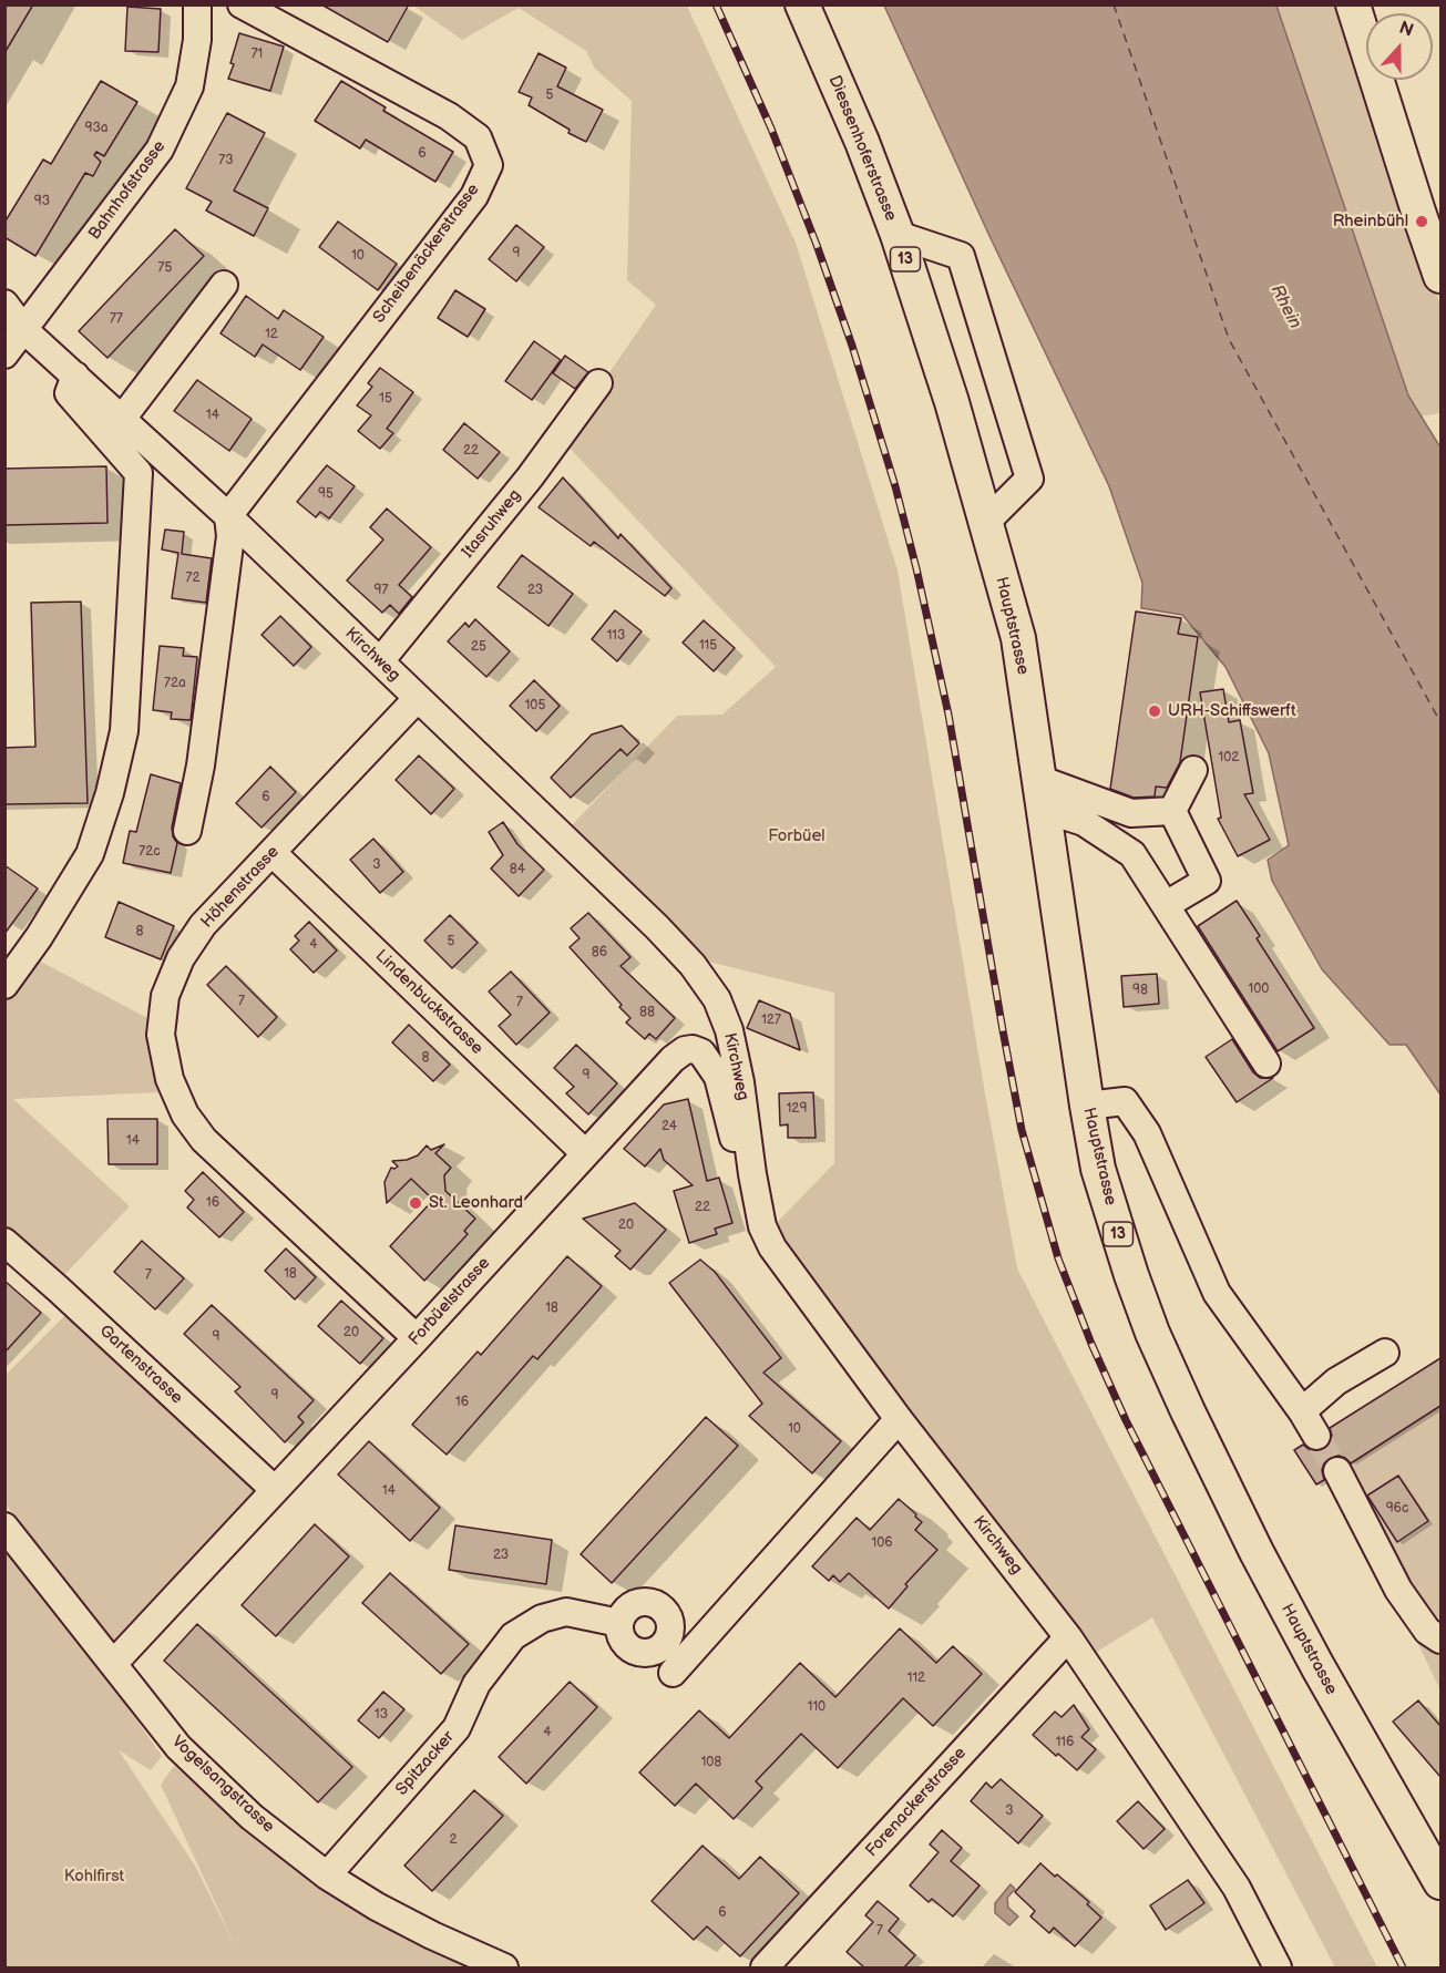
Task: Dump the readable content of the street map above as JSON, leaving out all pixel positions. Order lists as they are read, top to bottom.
{
  "streets": {
    "main road": ["Diessenhoferstrasse", "13", "Hauptstrasse"],
    "street": [
      "Bahnhofstrasse",
      "Scheibenäckerstrasse",
      "Itasruhweg",
      "Kirchweg",
      "Höhenstrasse",
      "Lindenbuckstrasse",
      "Forbüelstrasse",
      "Gartenstrasse",
      "Spitzacker",
      "Vogelsangstrasse",
      "Forenackerstrasse"
    ]
  },
  "crossings": [
    ["Diessenhoferstrasse", "Hauptstrasse"],
    ["Bahnhofstrasse", "Kirchweg"],
    ["Scheibenäckerstrasse", "Kirchweg"],
    ["Itasruhweg", "Kirchweg"],
    ["Kirchweg", "Höhenstrasse"],
    ["Kirchweg", "Forbüelstrasse"],
    ["Kirchweg", "Forenackerstrasse"],
    ["Höhenstrasse", "Lindenbuckstrasse"],
    ["Höhenstrasse", "Forbüelstrasse"],
    ["Lindenbuckstrasse", "Forbüelstrasse"],
    ["Forbüelstrasse", "Gartenstrasse"],
    ["Forbüelstrasse", "Vogelsangstrasse"],
    ["Spitzacker", "Vogelsangstrasse"]
  ],
  "water": ["Rhein"],
  "parks": ["Forbüel", "Kohlfirst"],
  "places": ["Rheinbühl", "URH-Schiffswerft", "St. Leonhard"],
  "house_numbers": [
    "71",
    "5",
    "93a",
    "6",
    "73",
    "93",
    "9",
    "10",
    "75",
    "77",
    "12",
    "15",
    "14",
    "22",
    "95",
    "72",
    "97",
    "23",
    "113",
    "115",
    "25",
    "72a",
    "105",
    "102",
    "6",
    "72c",
    "3",
    "84",
    "8",
    "5",
    "4",
    "86",
    "100",
    "98",
    "7",
    "7",
    "88",
    "127",
    "8",
    "9",
    "129",
    "24",
    "14",
    "16",
    "22",
    "20",
    "18",
    "7",
    "18",
    "20",
    "9",
    "9",
    "16",
    "10",
    "14",
    "96c",
    "106",
    "23",
    "112",
    "110",
    "13",
    "4",
    "116",
    "108",
    "3",
    "2",
    "6",
    "7"
  ],
  "north": "top"
}
